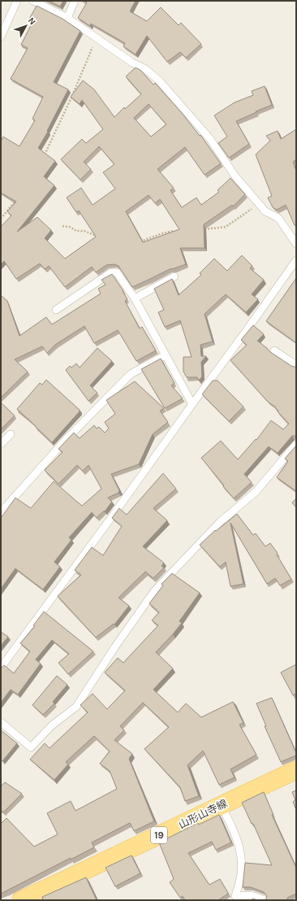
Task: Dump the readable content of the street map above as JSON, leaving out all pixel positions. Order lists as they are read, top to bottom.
{
  "streets": {
    "main road": ["山形山寺線", "19"]
  },
  "north": "top right"
}
